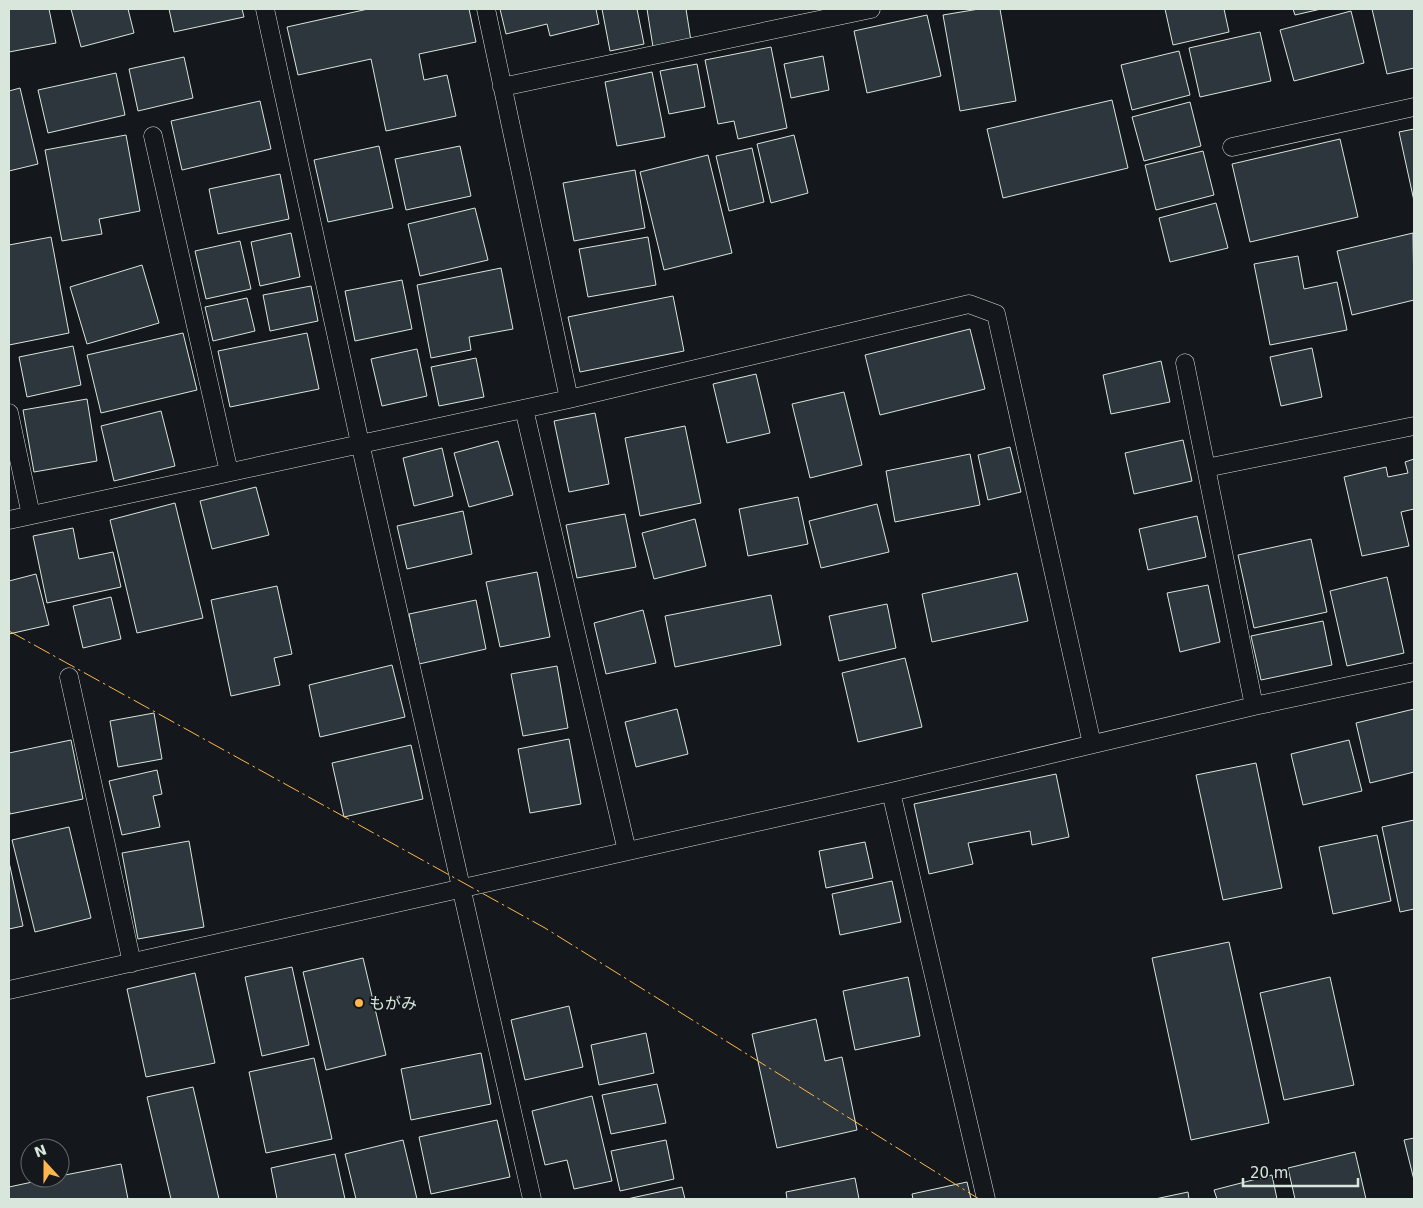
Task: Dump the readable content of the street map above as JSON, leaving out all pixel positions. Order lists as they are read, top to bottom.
{
  "places": ["もがみ"],
  "scale_bar": "20 m",
  "north": "top"
}
